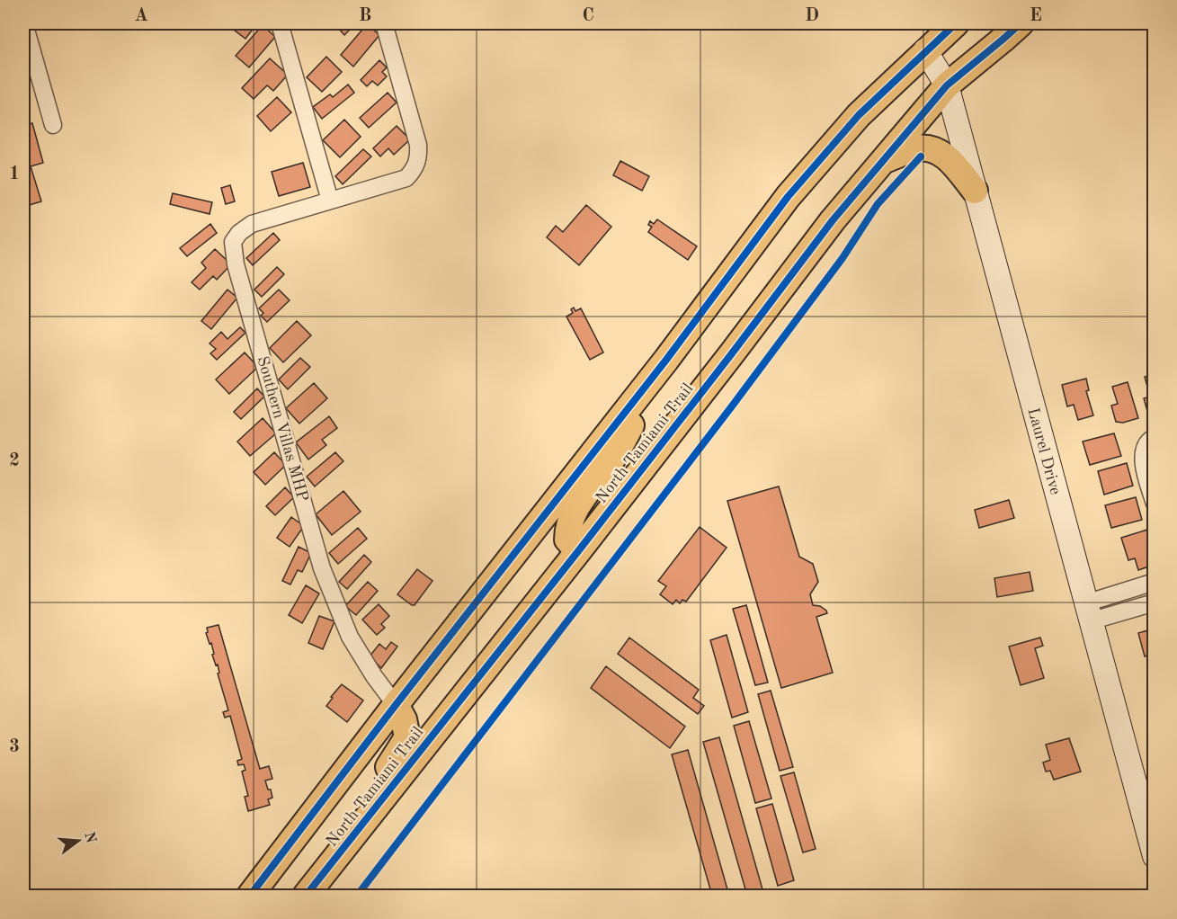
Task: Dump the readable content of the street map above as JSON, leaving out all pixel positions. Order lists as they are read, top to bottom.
{
  "streets": {
    "main road": ["North Tamiami Trail"],
    "street": ["Southern Villas MHP", "Laurel Drive"]
  },
  "crossings": [
    ["Southern Villas MHP", "North Tamiami Trail"],
    ["North Tamiami Trail", "Laurel Drive"]
  ],
  "north": "right",
  "grid": {
    "columns": [
      "A",
      "B",
      "C",
      "D",
      "E"
    ],
    "rows": ["1", "2", "3"]
  }
}
